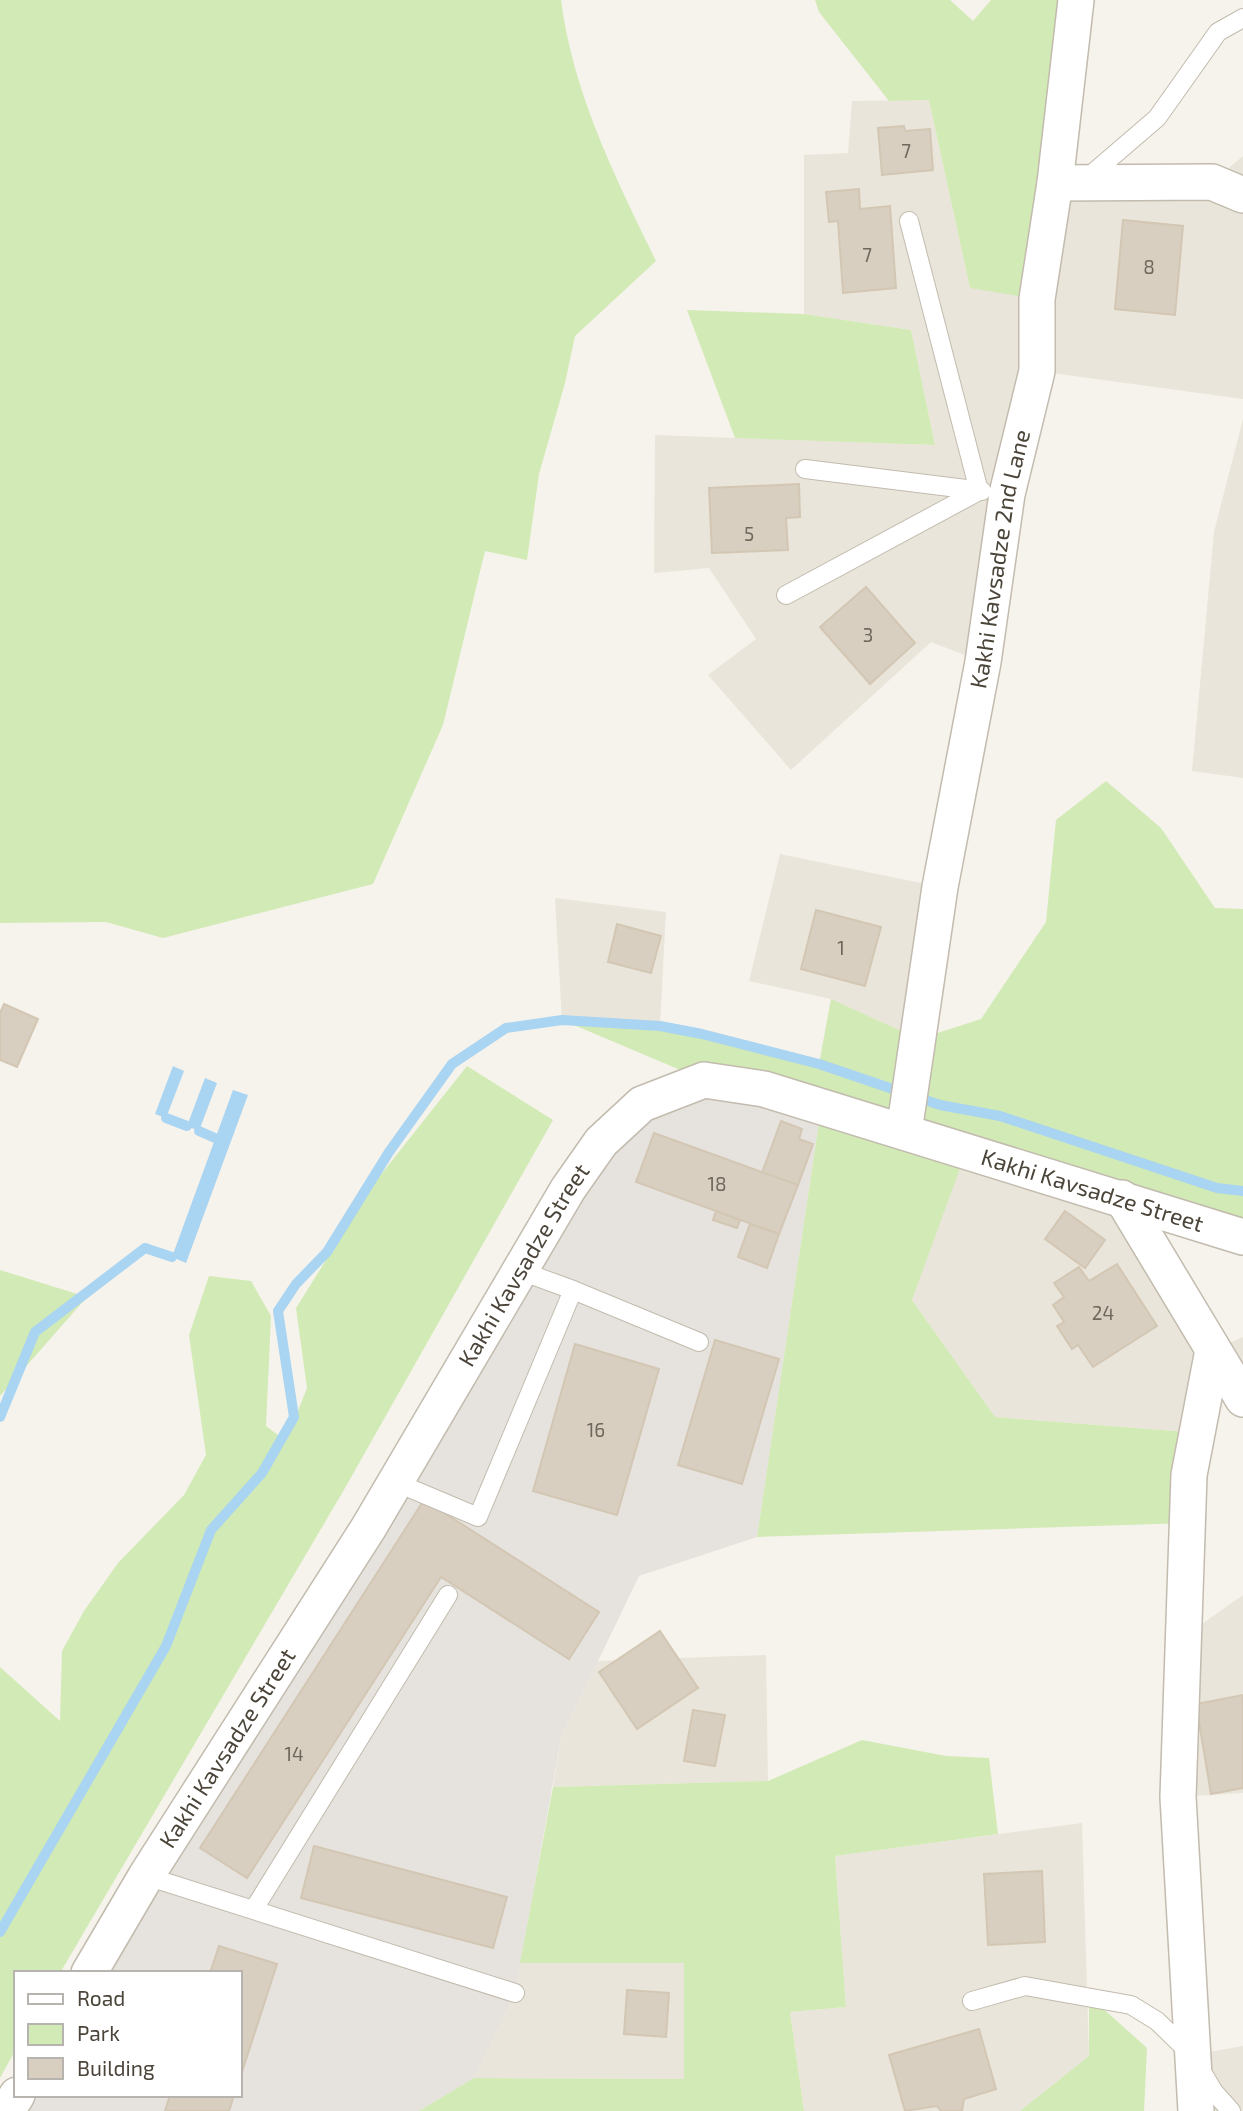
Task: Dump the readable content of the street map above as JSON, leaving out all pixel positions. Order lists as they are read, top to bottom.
{
  "streets": {
    "street": ["Kakhi Kavsadze 2nd Lane", "Kakhi Kavsadze Street"]
  },
  "crossings": [
    ["Kakhi Kavsadze 2nd Lane", "Kakhi Kavsadze Street"]
  ],
  "house_numbers": [
    "7",
    "7",
    "8",
    "5",
    "3",
    "1",
    "18",
    "24",
    "16",
    "14"
  ],
  "legend": ["Road", "Park", "Building"]
}
